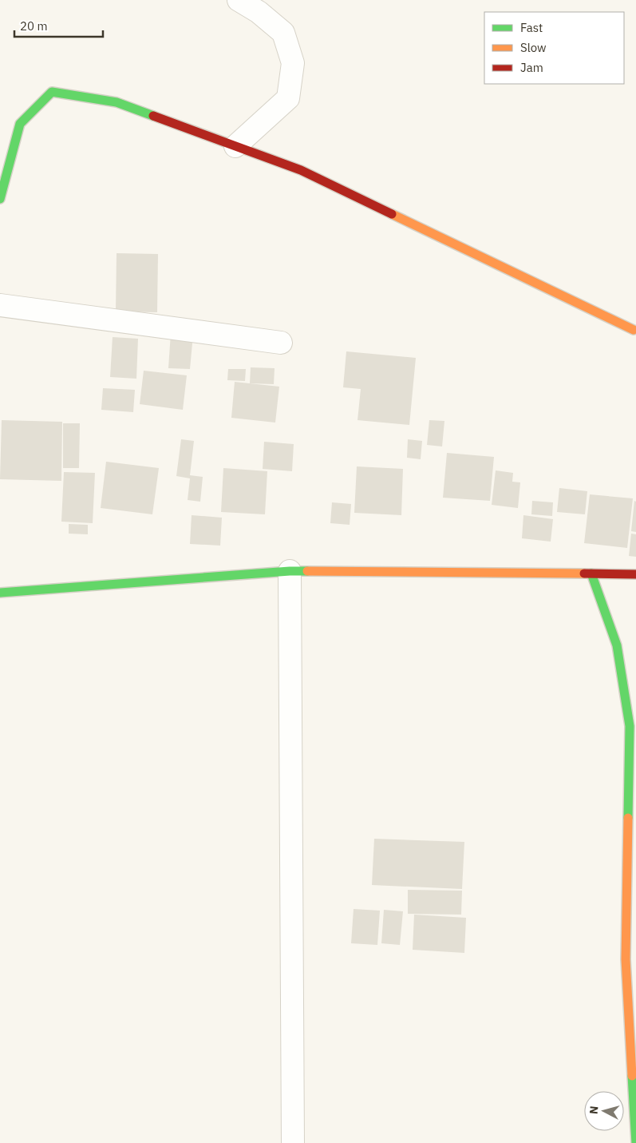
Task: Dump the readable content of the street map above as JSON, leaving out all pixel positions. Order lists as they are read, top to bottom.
{
  "legend": ["Fast", "Slow", "Jam"],
  "scale_bar": "20 m",
  "north": "left"
}
